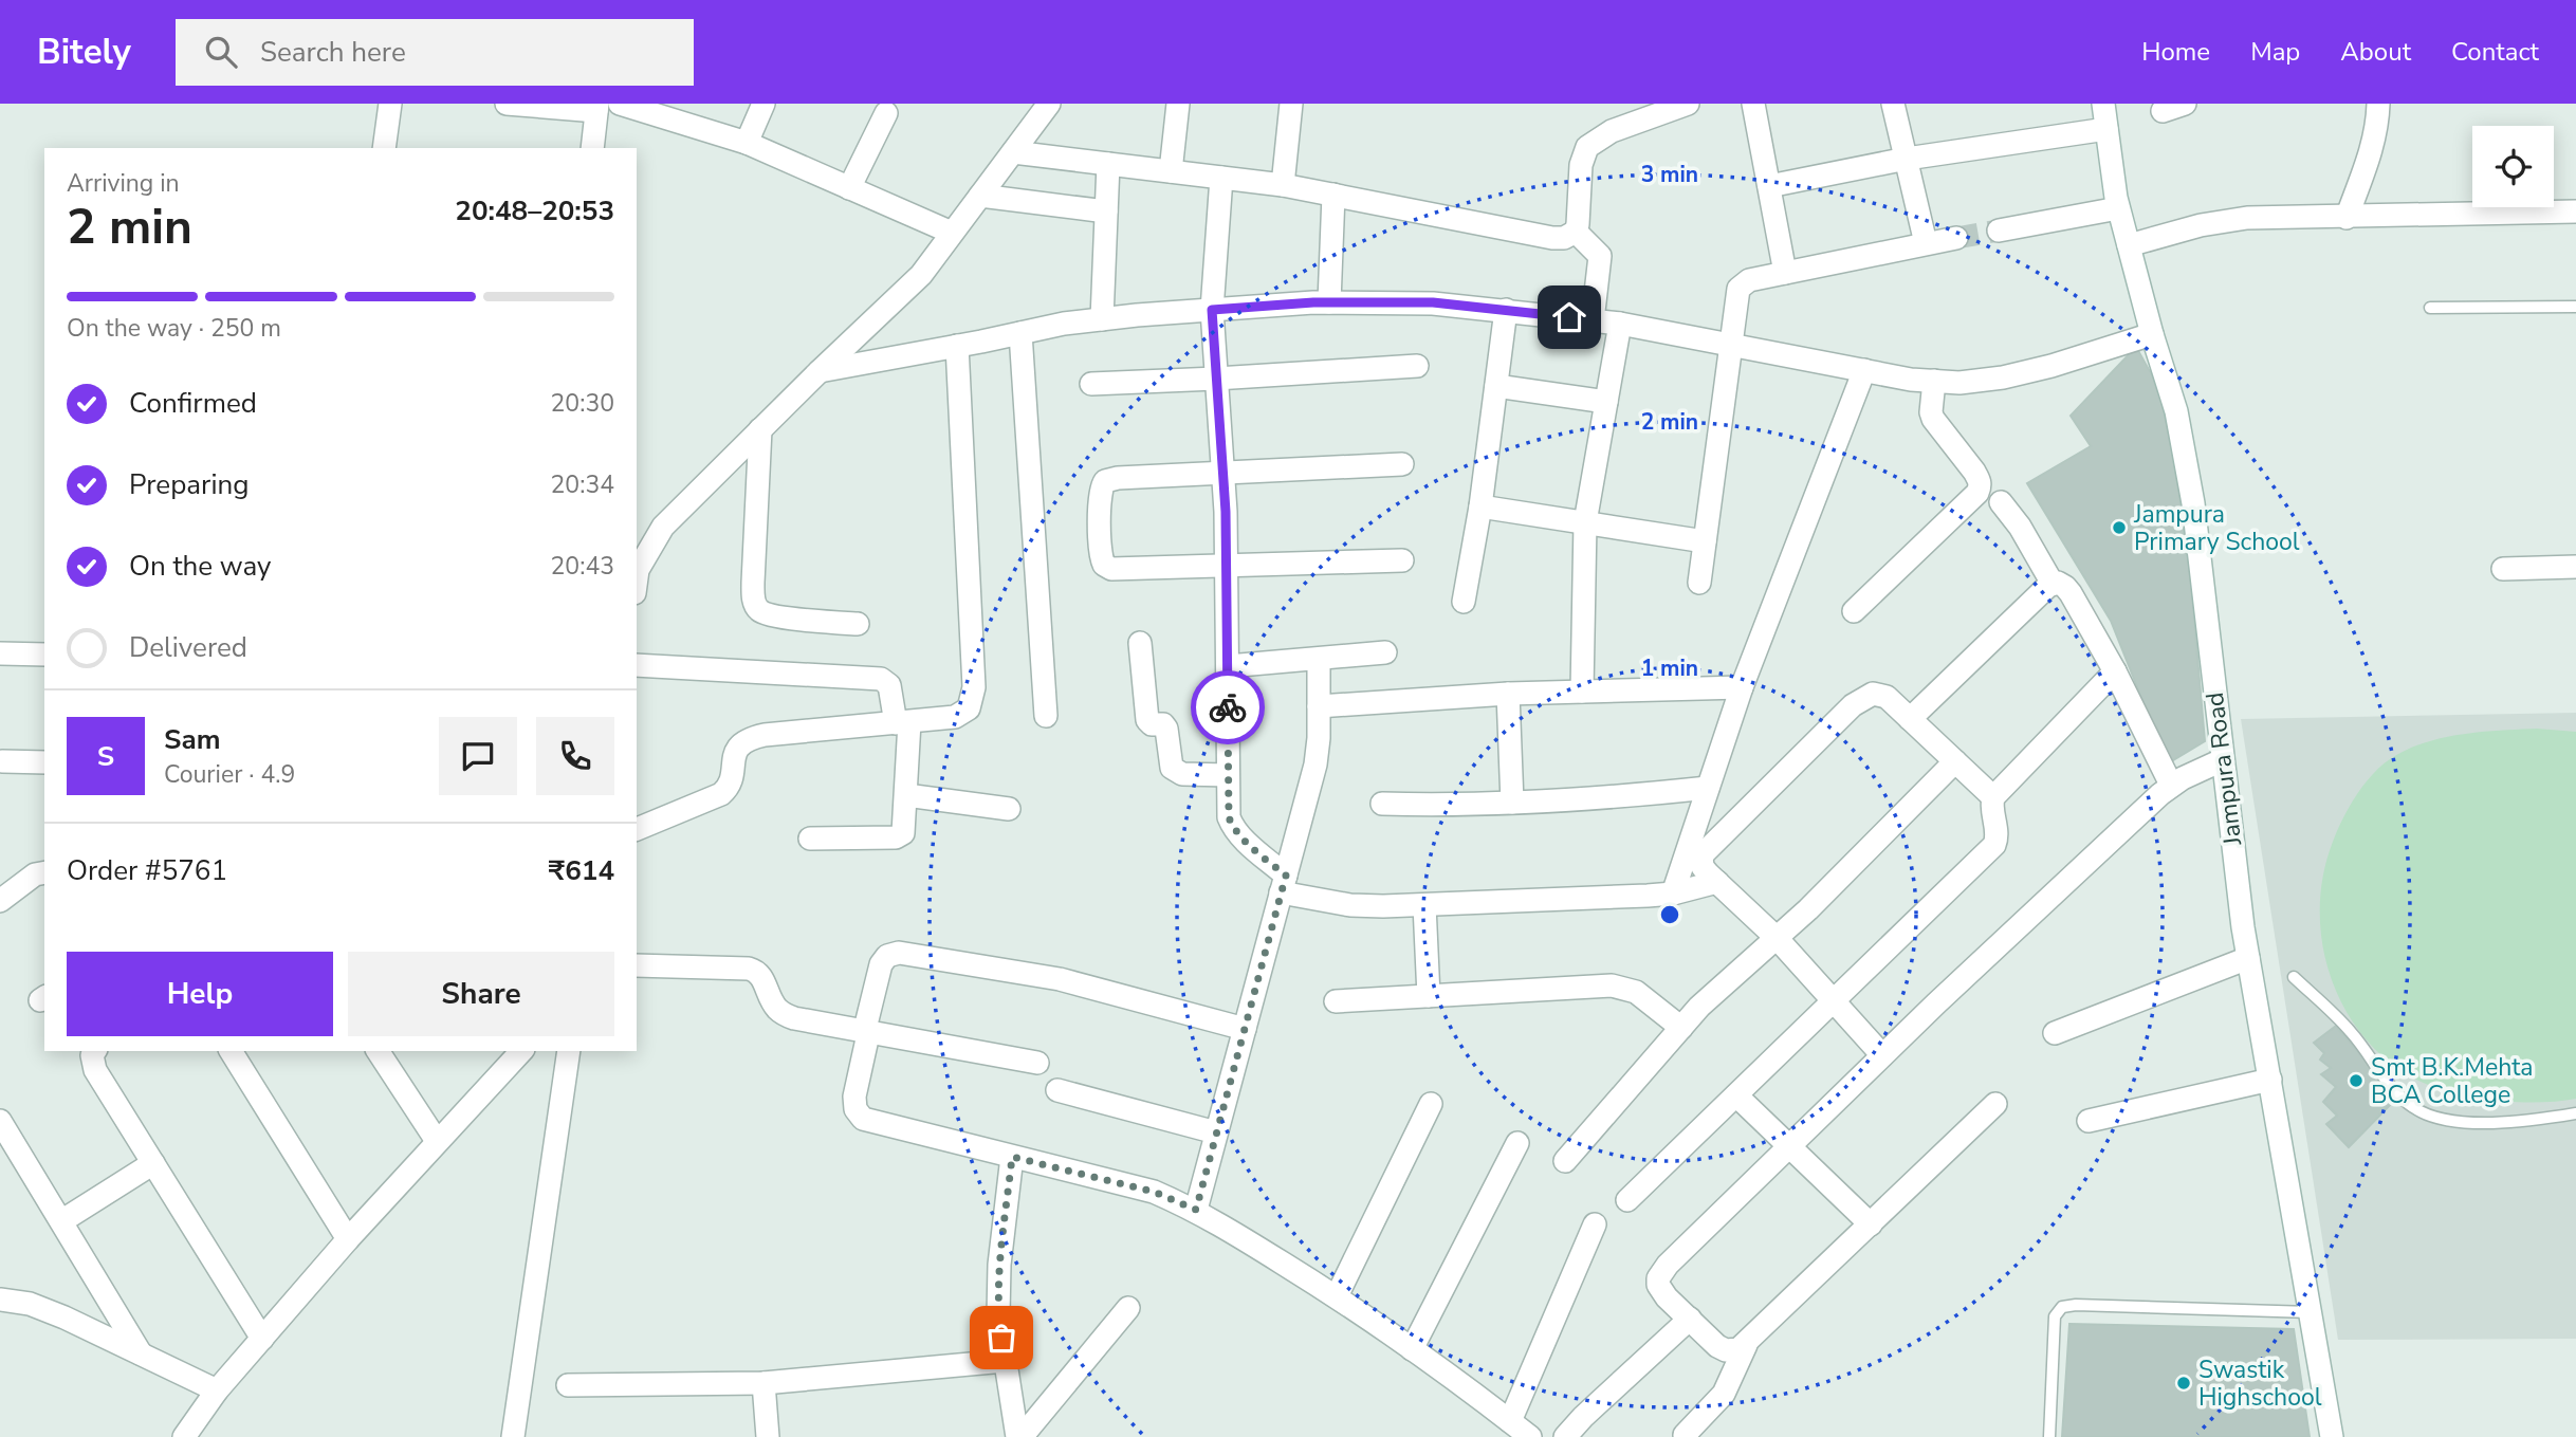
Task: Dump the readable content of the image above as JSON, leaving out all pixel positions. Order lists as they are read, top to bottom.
{
  "streets": {
    "street": ["Jampura Road"]
  },
  "places": ["Jampura Primary School", "Smt B.K.Mehta BCA College", "Swastik Highschool"],
  "page": {
    "header": "Bitely",
    "search": "Search here",
    "nav": [
      "Home",
      "Map",
      "About",
      "Contact"
    ],
    "heading": ["2 min", "Arriving in", "20:48–20:53"],
    "panel": [
      "Sam",
      "Courier · 4.9",
      "Order #5761",
      "₹614"
    ],
    "bar": "On the way · 250 m",
    "list": [
      ["Confirmed", "20:30"],
      ["Preparing", "20:34"],
      ["On the way", "20:43"],
      "Delivered"
    ],
    "round": "S",
    "buttons": ["Help", "Share"]
  },
  "rings": ["3 min", "2 min", "1 min"]
}
